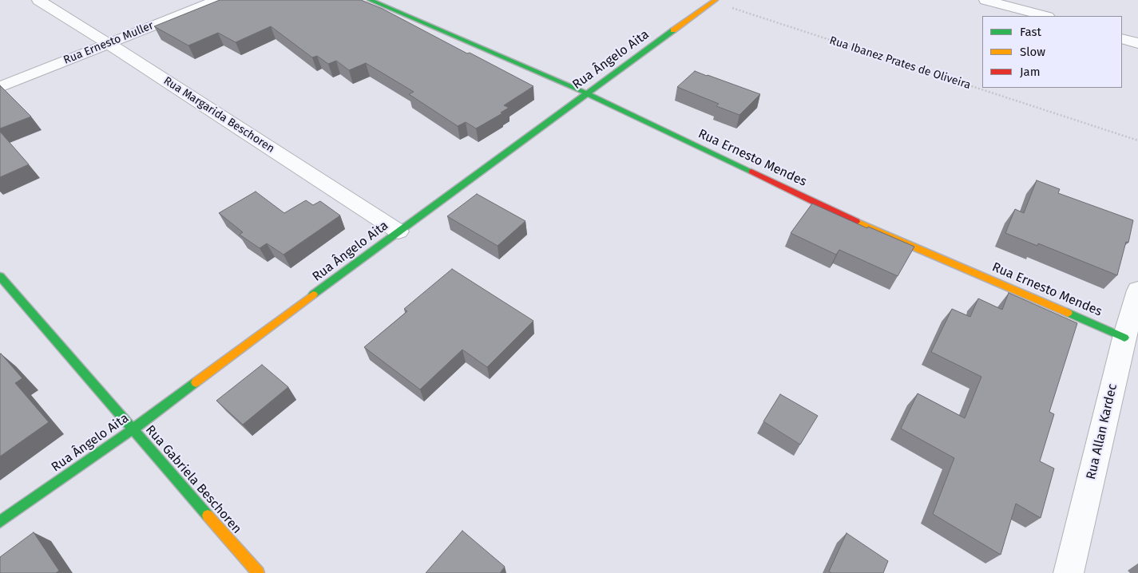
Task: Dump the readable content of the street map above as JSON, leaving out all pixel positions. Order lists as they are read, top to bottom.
{
  "streets": {
    "street": [
      "Rua Ernesto Muller",
      "Rua Ângelo Aita",
      "Rua Margarida Beschoren",
      "Rua Ernesto Mendes",
      "Rua Allan Kardec",
      "Rua Gabriela Beschoren"
    ],
    "path": ["Rua Ibanez Prates de Oliveira"]
  },
  "crossings": [
    ["Rua Ernesto Muller", "Rua Margarida Beschoren"],
    ["Rua Ângelo Aita", "Rua Ibanez Prates de Oliveira"],
    ["Rua Ângelo Aita", "Rua Margarida Beschoren"],
    ["Rua Ângelo Aita", "Rua Ernesto Mendes"],
    ["Rua Ângelo Aita", "Rua Gabriela Beschoren"],
    ["Rua Ernesto Mendes", "Rua Allan Kardec"]
  ],
  "legend": ["Fast", "Slow", "Jam"]
}
